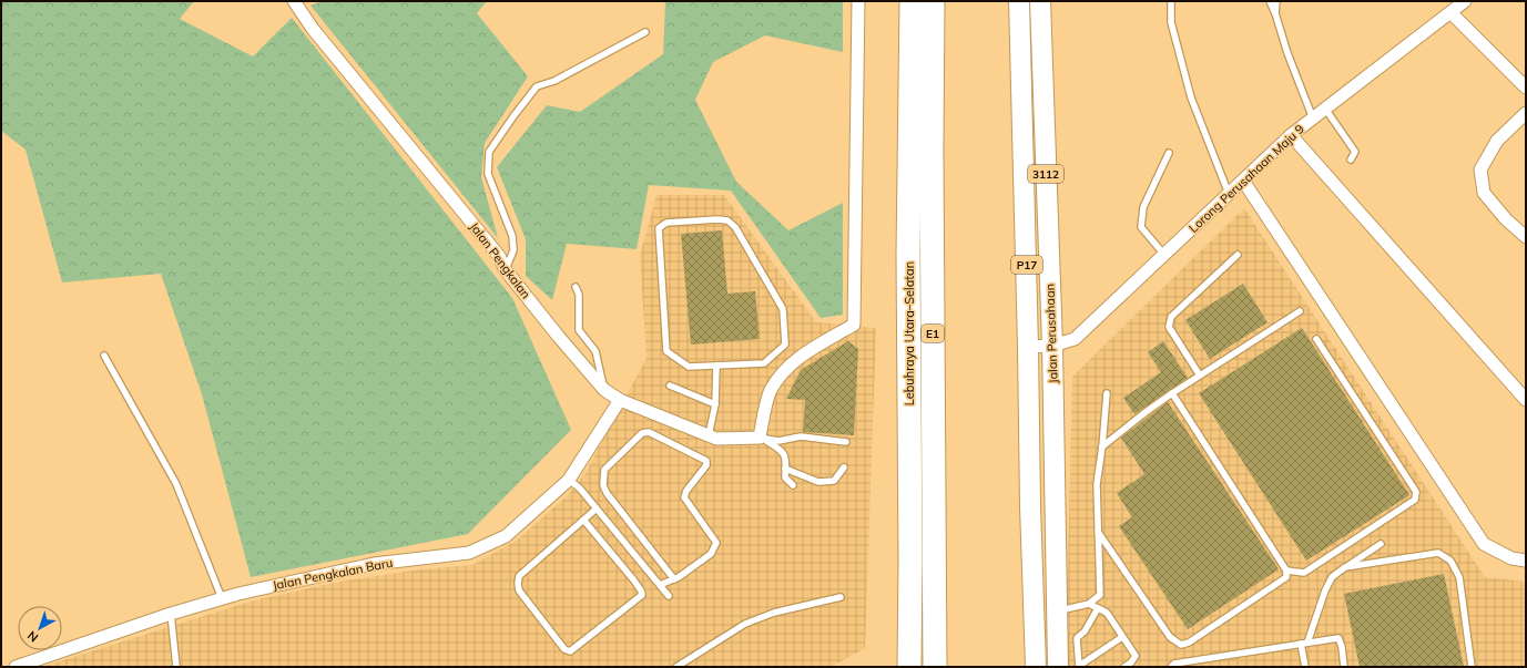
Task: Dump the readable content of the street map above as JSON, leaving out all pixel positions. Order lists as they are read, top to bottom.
{
  "streets": {
    "highway": ["Lebuhraya Utara–Selatan", "E1"],
    "main road": ["3112", "P17", "Jalan Perusahaan"],
    "street": ["Lorong Perusahaan Maju 9", "Jalan Pengkalan", "Jalan Pengkalan Baru"]
  },
  "crossings": [
    ["Lorong Perusahaan Maju 9", "Jalan Perusahaan"],
    ["Jalan Pengkalan", "Jalan Pengkalan Baru"]
  ],
  "north": "bottom left"
}
